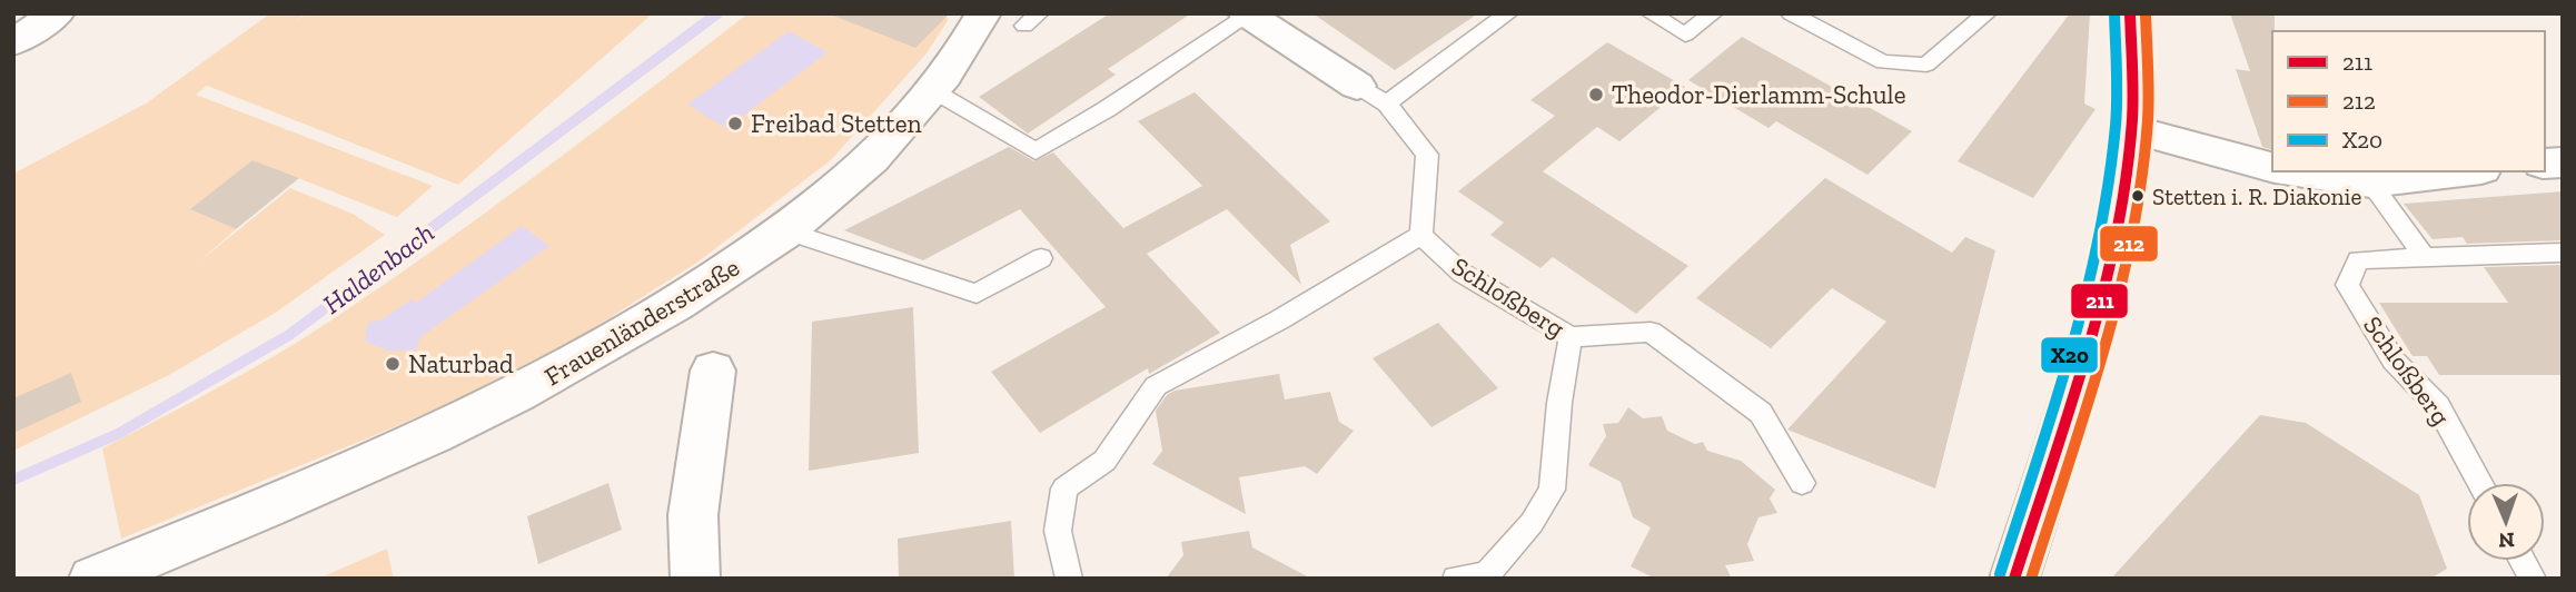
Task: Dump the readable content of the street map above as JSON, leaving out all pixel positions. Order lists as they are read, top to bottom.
{
  "streets": {
    "street": ["Frauenländerstraße"],
    "lane": ["Schloßberg"]
  },
  "water": ["Haldenbach"],
  "places": [
    "Theodor-Dierlamm-Schule",
    "Freibad Stetten",
    "Stetten i. R. Diakonie",
    "Naturbad"
  ],
  "lines": ["transit line 211", "transit line 212", "transit line X20"],
  "legend": ["211", "212", "X20"],
  "north": "bottom"
}
